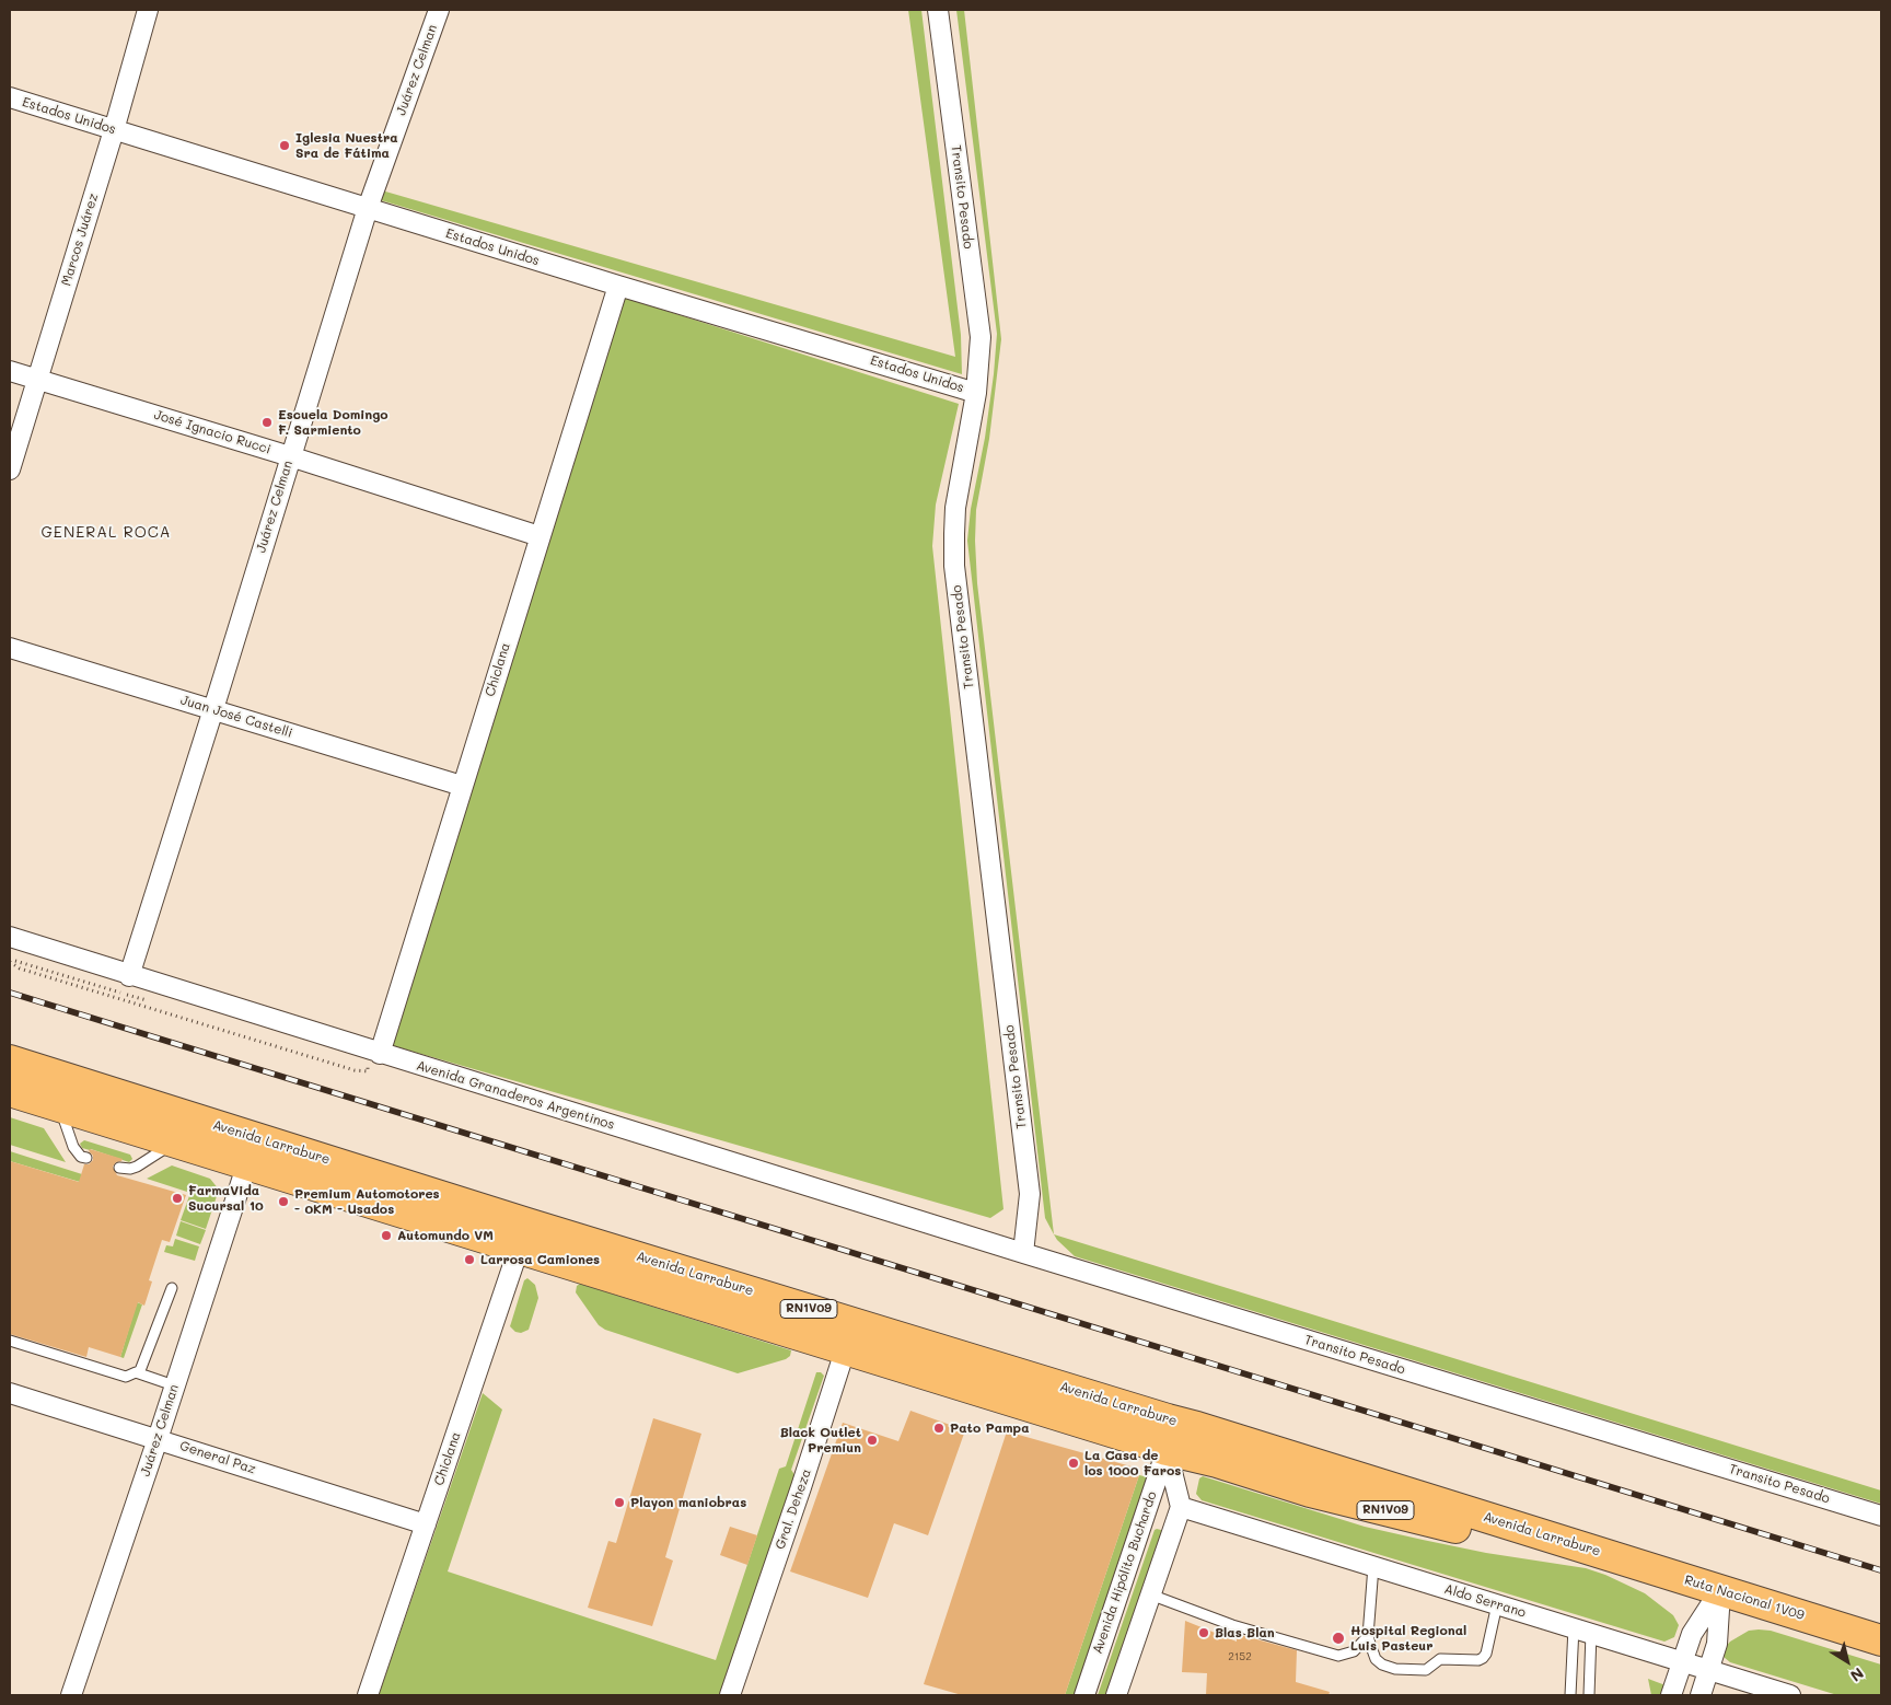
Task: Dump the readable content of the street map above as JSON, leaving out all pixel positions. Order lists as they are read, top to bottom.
{
  "streets": {
    "main road": ["Avenida Larrabure", "RN1V09", "Ruta Nacional 1V09"],
    "street": [
      "Juárez Celman",
      "Estados Unidos",
      "Transito Pesado",
      "Marcos Juárez",
      "José Ignacio Rucci",
      "Chiclana",
      "Juan José Castelli",
      "Avenida Granaderos Argentinos",
      "General Paz",
      "Gral. Deheza",
      "Avenida Hipólito Buchardo",
      "Aldo Serrano"
    ]
  },
  "crossings": [
    ["Juárez Celman", "Estados Unidos"],
    ["Juárez Celman", "José Ignacio Rucci"],
    ["Juárez Celman", "Juan José Castelli"],
    ["Juárez Celman", "Avenida Granaderos Argentinos"],
    ["Juárez Celman", "Avenida Larrabure"],
    ["Juárez Celman", "General Paz"],
    ["Estados Unidos", "Transito Pesado"],
    ["Estados Unidos", "Marcos Juárez"],
    ["Estados Unidos", "Chiclana"],
    ["Transito Pesado", "Avenida Granaderos Argentinos"],
    ["Marcos Juárez", "José Ignacio Rucci"],
    ["José Ignacio Rucci", "Chiclana"],
    ["Chiclana", "Juan José Castelli"],
    ["Chiclana", "Avenida Granaderos Argentinos"],
    ["Chiclana", "Avenida Larrabure"],
    ["Chiclana", "General Paz"],
    ["Avenida Larrabure", "Gral. Deheza"],
    ["Avenida Larrabure", "Avenida Hipólito Buchardo"],
    ["Avenida Larrabure", "Ruta Nacional 1V09"]
  ],
  "districts": ["GENERAL ROCA"],
  "places": [
    "Iglesia Nuestra Sra de Fátima",
    "Escuela Domingo F. Sarmiento",
    "FarmaVida Sucursal 10",
    "Premium Automotores - 0KM - Usados",
    "Automundo VM",
    "Larrosa Camiones",
    "Pato Pampa",
    "Black Outlet Premiun",
    "La Casa de los 1000 Faros",
    "Playon maniobras",
    "Blas Blan",
    "Hospital Regional Luis Pasteur"
  ],
  "house_numbers": ["2152"],
  "north": "bottom right"
}
